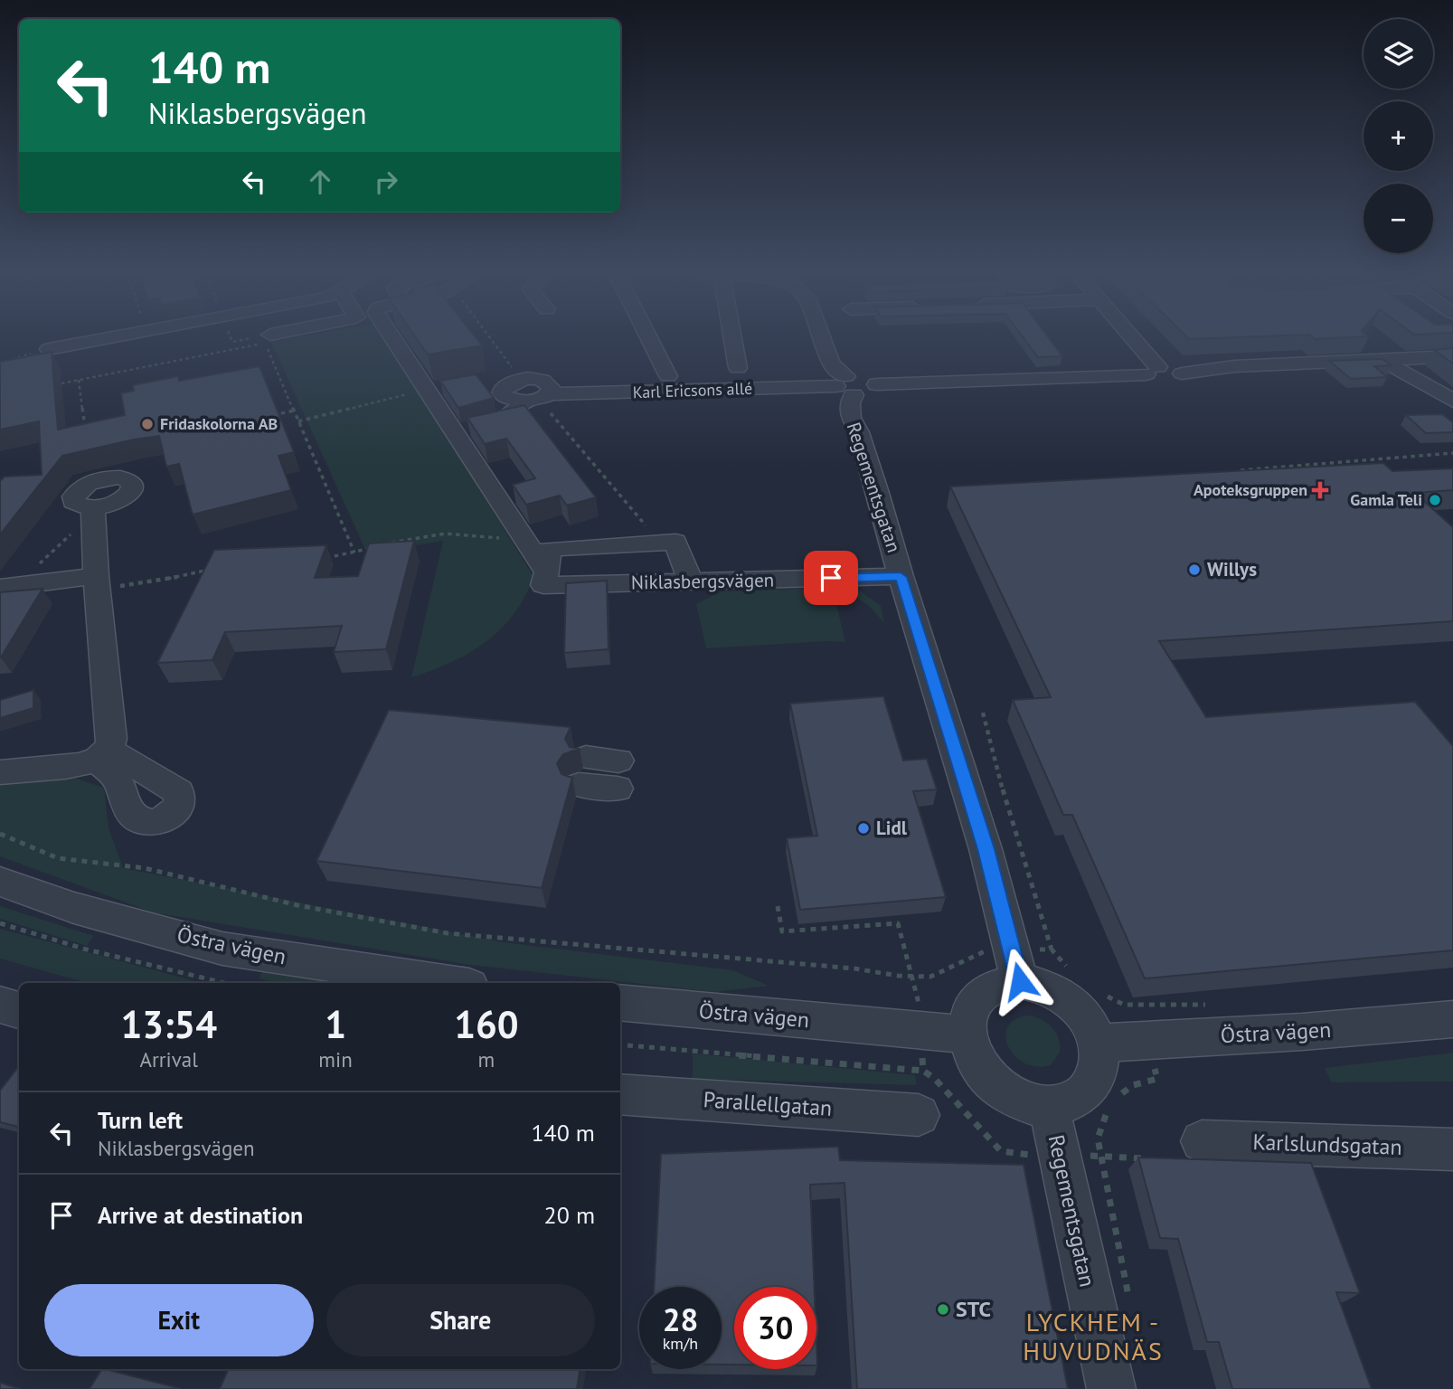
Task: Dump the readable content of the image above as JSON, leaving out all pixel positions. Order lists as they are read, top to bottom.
{
  "streets": {
    "street": [
      "Karl Ericsons allé",
      "Regementsgatan",
      "Niklasbergsvägen",
      "Östra vägen",
      "Parallellgatan",
      "Karlslundsgatan"
    ]
  },
  "crossings": [
    ["Karl Ericsons allé", "Regementsgatan"],
    ["Regementsgatan", "Niklasbergsvägen"],
    ["Regementsgatan", "Östra vägen"]
  ],
  "districts": ["LYCKHEM - HUVUDNÄS"],
  "places": {
    "other": [
      "Fridaskolorna AB",
      "Gamla Teli",
      "Willys",
      "Lidl",
      "STC"
    ],
    "health": ["Apoteksgruppen"]
  },
  "page": {
    "map_buttons": ["+", "−"],
    "turn": ["140 m", "Niklasbergsvägen"],
    "eta": [
      "13:54",
      "Arrival",
      "1",
      "min",
      "160",
      "m"
    ],
    "list": [
      {
        "name": "Turn left",
        "note": "Niklasbergsvägen",
        "value": "140 m"
      },
      {
        "name": "Arrive at destination",
        "value": "20 m"
      }
    ],
    "buttons": ["Exit", "Share"],
    "speed": "28 km/h",
    "limit": "30"
  }
}
